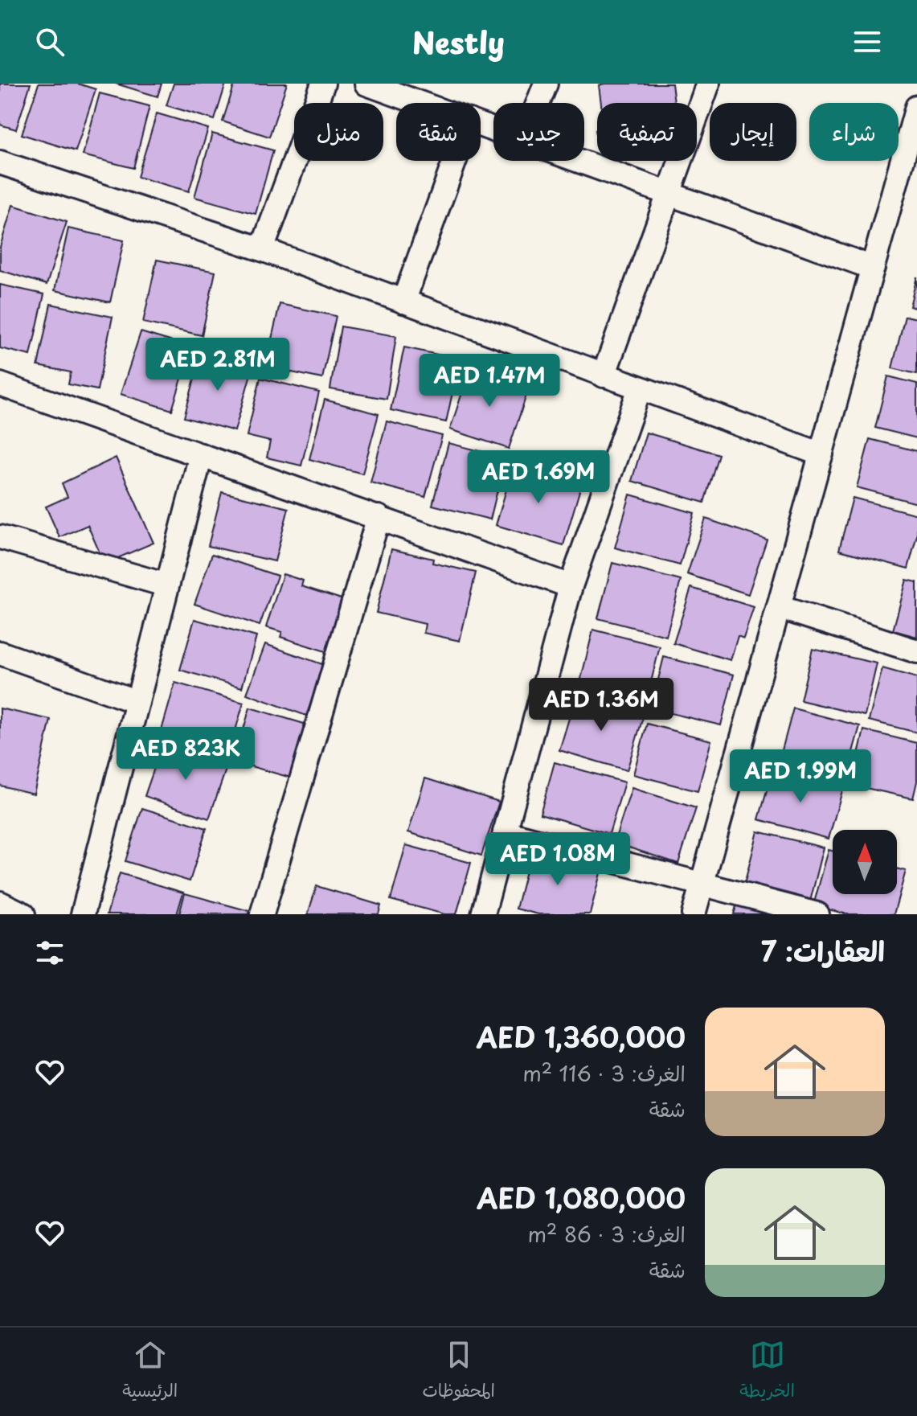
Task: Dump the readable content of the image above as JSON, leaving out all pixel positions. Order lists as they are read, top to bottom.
{
  "north": "top",
  "page": {
    "header": "Nestly",
    "chip": [
      "شراء",
      "إيجار",
      "تصفية",
      "جديد",
      "شقة",
      "منزل"
    ],
    "price": [
      "AED 2.81M",
      "AED 1.47M",
      "AED 1.69M",
      "AED 1.36M",
      "AED 823K",
      "AED 1.99M",
      "AED 1.08M"
    ],
    "heading": "العقارات: 7",
    "list": [
      {
        "name": "AED 1,360,000",
        "note": "الغرف: 3 · 116 m² · شقة"
      },
      {
        "name": "AED 1,080,000",
        "note": "الغرف: 3 · 86 m² · شقة"
      }
    ],
    "tabs": ["الخريطة", "المحفوظات", "الرئيسية"]
  }
}
